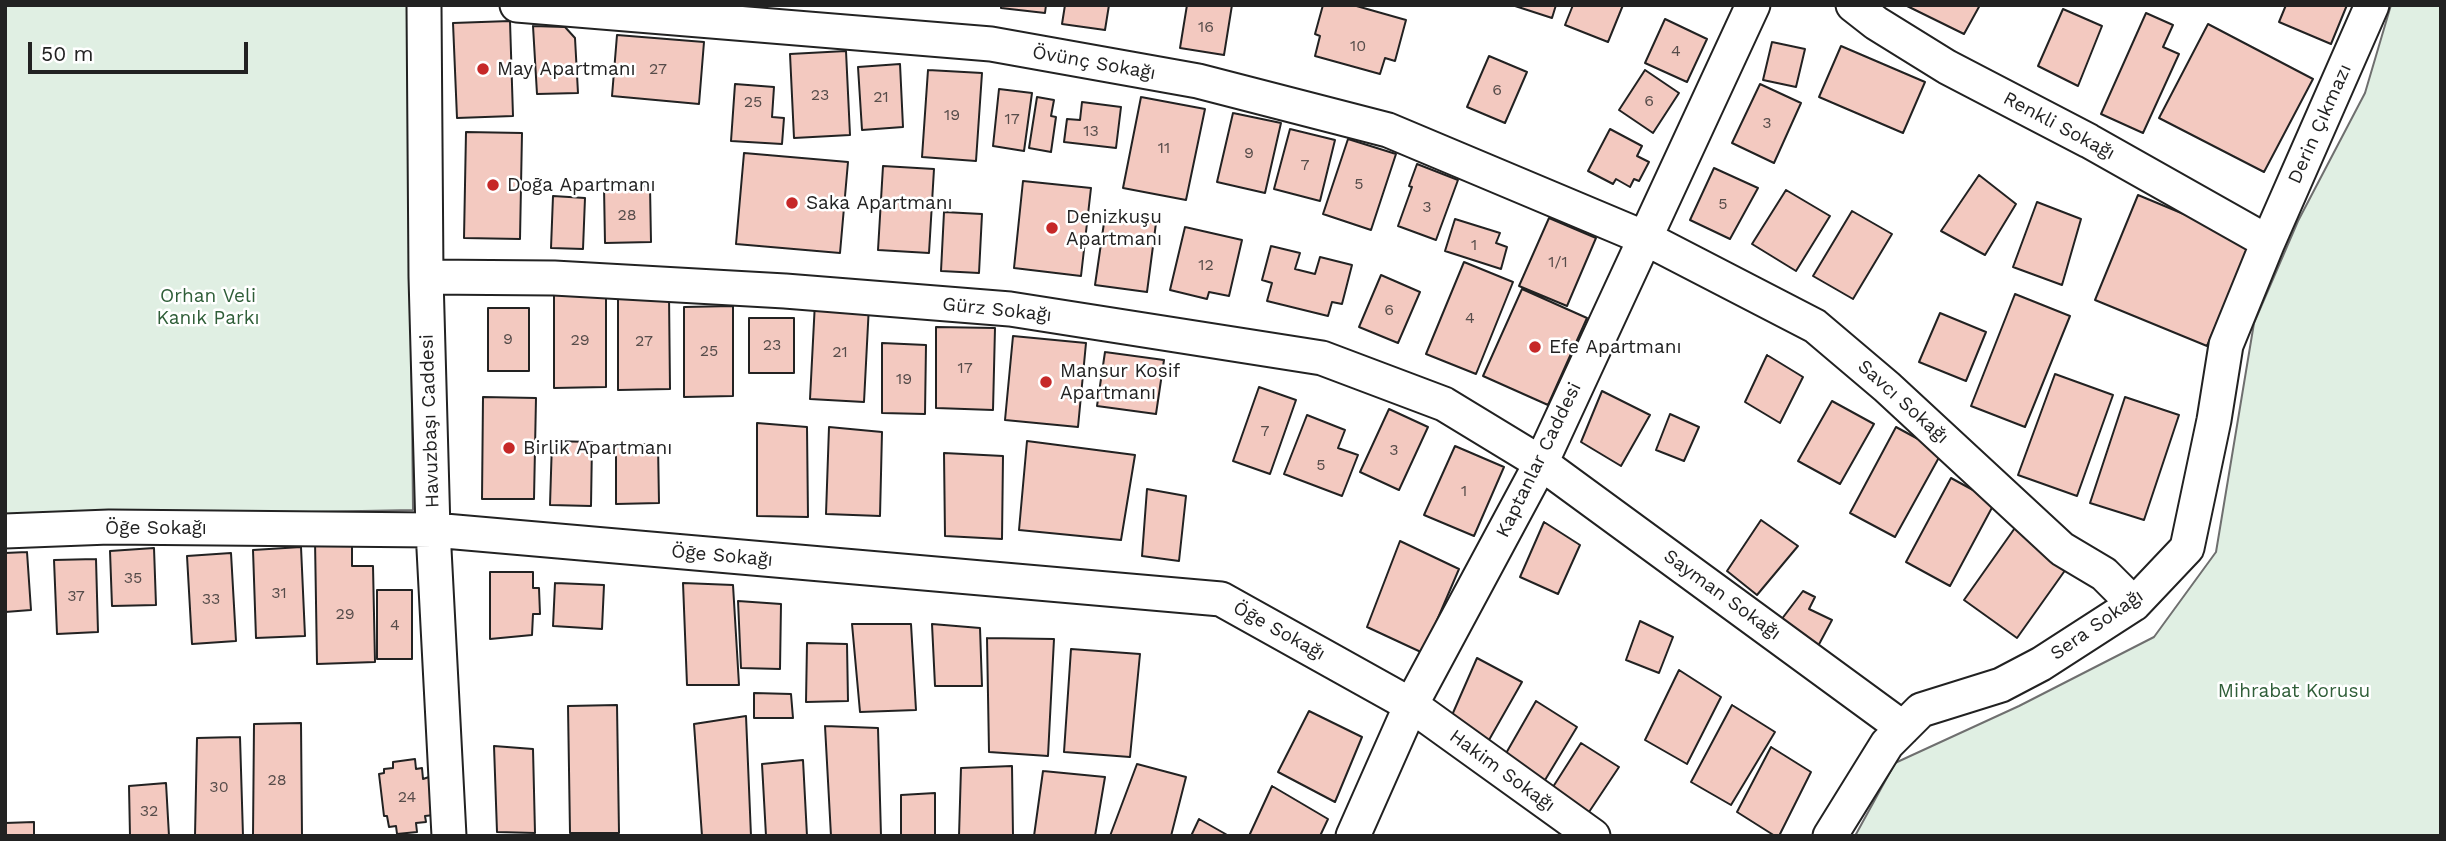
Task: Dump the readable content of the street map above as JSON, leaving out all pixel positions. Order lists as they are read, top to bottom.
{
  "streets": {
    "street": [
      "Övünç Sokağı",
      "Derin Çıkmazı",
      "Renkli Sokağı",
      "Gürz Sokağı",
      "Savcı Sokağı",
      "Havuzbaşı Caddesi",
      "Kaptanlar Caddesi",
      "Öḡe Sokağı",
      "Sayman Sokağı",
      "Sera Sokağı",
      "Hakim Sokağı"
    ]
  },
  "crossings": [
    ["Övünç Sokağı", "Savcı Sokağı"],
    ["Övünç Sokağı", "Kaptanlar Caddesi"],
    ["Derin Çıkmazı", "Renkli Sokağı"],
    ["Derin Çıkmazı", "Sera Sokağı"],
    ["Renkli Sokağı", "Sera Sokağı"],
    ["Gürz Sokağı", "Havuzbaşı Caddesi"],
    ["Gürz Sokağı", "Kaptanlar Caddesi"],
    ["Gürz Sokağı", "Sayman Sokağı"],
    ["Savcı Sokağı", "Kaptanlar Caddesi"],
    ["Savcı Sokağı", "Sera Sokağı"],
    ["Havuzbaşı Caddesi", "Öḡe Sokağı"],
    ["Kaptanlar Caddesi", "Öḡe Sokağı"],
    ["Kaptanlar Caddesi", "Sayman Sokağı"],
    ["Kaptanlar Caddesi", "Hakim Sokağı"],
    ["Öḡe Sokağı", "Hakim Sokağı"],
    ["Sayman Sokağı", "Sera Sokağı"]
  ],
  "parks": ["Orhan Veli Kanık Parkı", "Mihrabat Korusu"],
  "places": [
    "May Apartmanı",
    "Doḡa Apartmanı",
    "Saka Apartmanı",
    "Denizkuşu Apartmanı",
    "Efe Apartmanı",
    "Mansur Kosif Apartmanı",
    "Birlik Apartmanı"
  ],
  "house_numbers": [
    "16",
    "10",
    "4",
    "27",
    "6",
    "23",
    "21",
    "6",
    "25",
    "19",
    "17",
    "3",
    "13",
    "11",
    "9",
    "7",
    "5",
    "5",
    "3",
    "28",
    "1",
    "1/1",
    "12",
    "6",
    "4",
    "9",
    "29",
    "27",
    "23",
    "25",
    "21",
    "17",
    "19",
    "7",
    "3",
    "5",
    "1",
    "35",
    "31",
    "37",
    "33",
    "29",
    "4",
    "28",
    "30",
    "24",
    "32"
  ],
  "scale_bar": "50 m"
}
